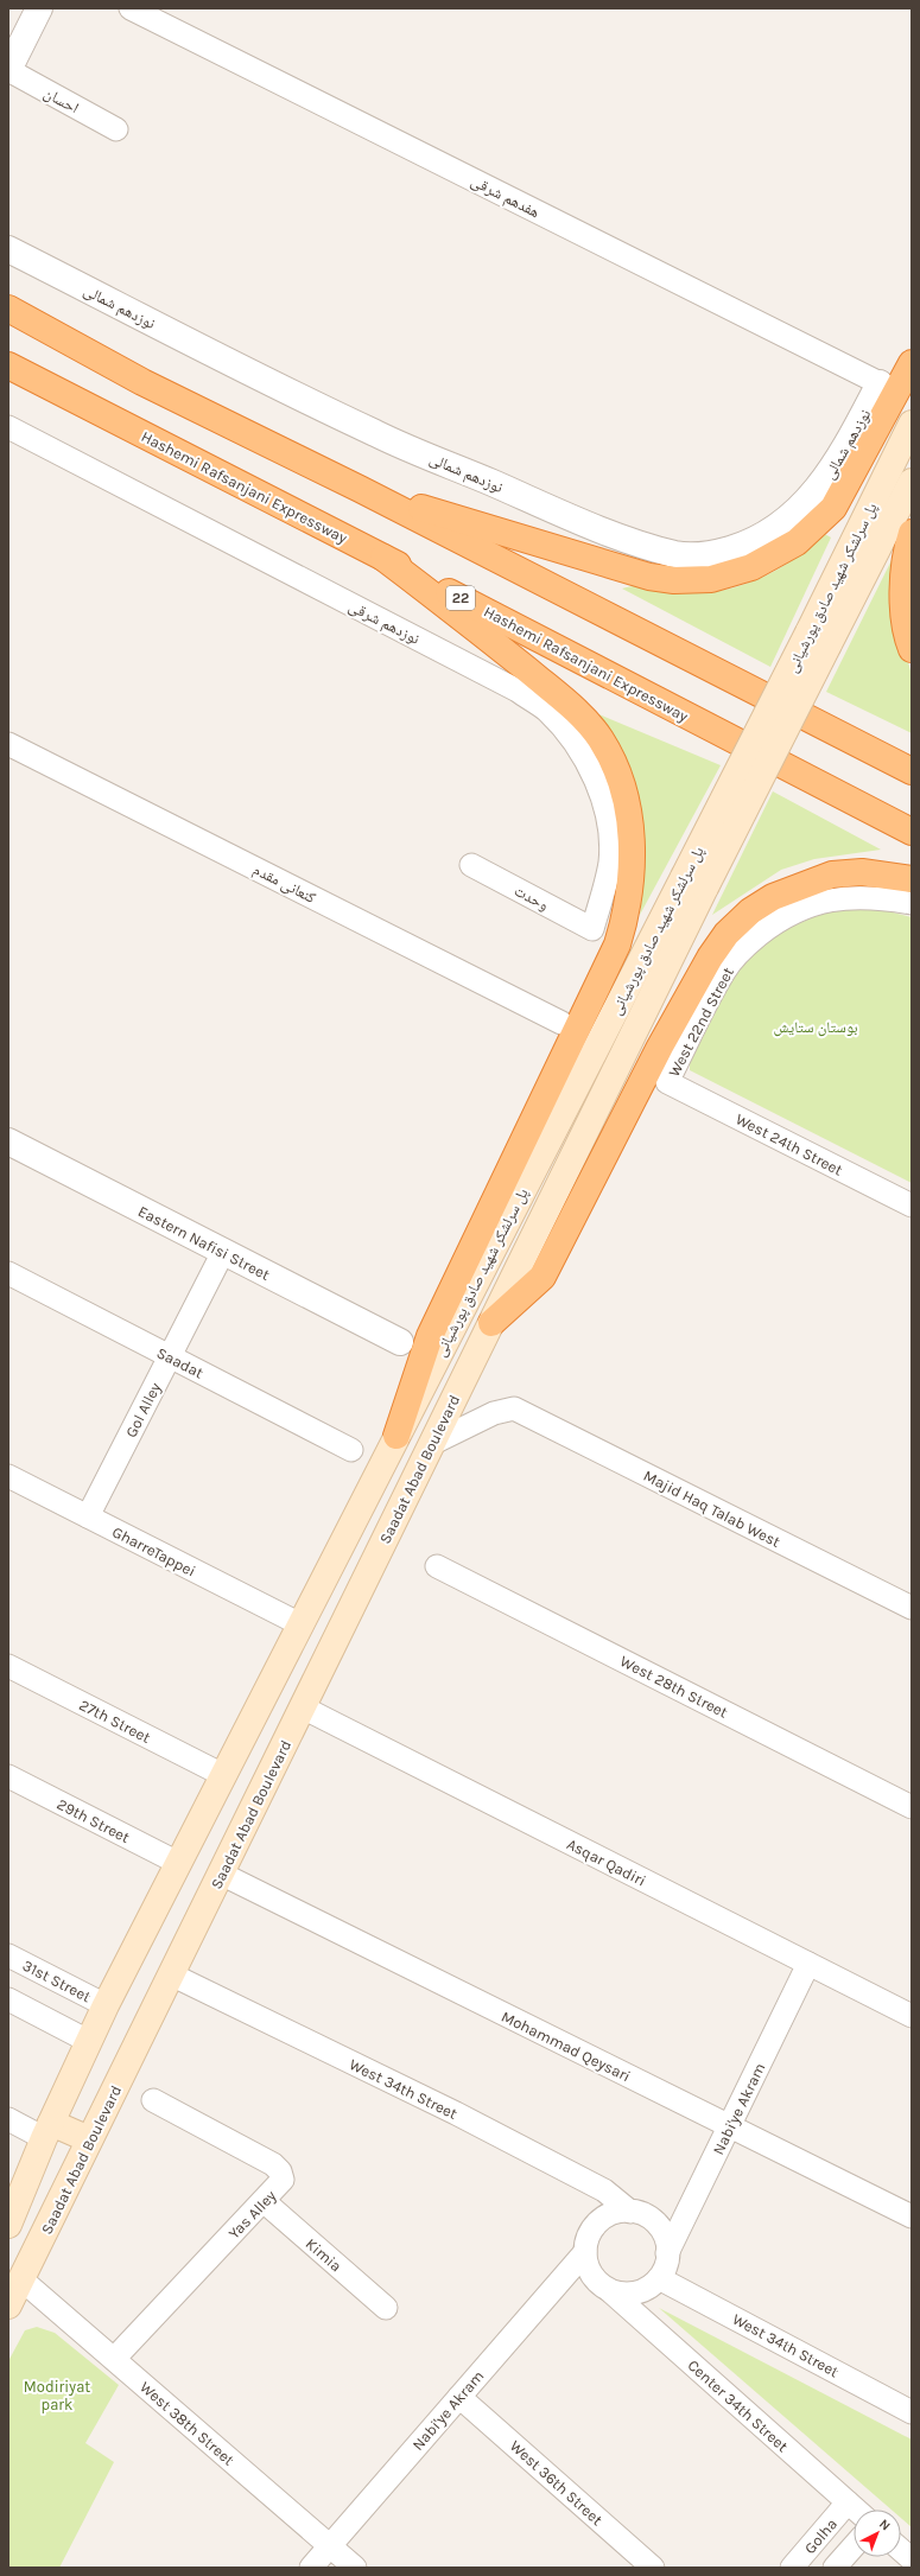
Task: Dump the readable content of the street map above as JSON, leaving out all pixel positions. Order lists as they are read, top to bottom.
{
  "streets": {
    "highway": ["Hashemi Rafsanjani Expressway", "22"],
    "main road": ["پل سرلشکر شهید صادق پورشیانی", "Saadat Abad Boulevard"],
    "street": [
      "احسان",
      "هفدهم شرقی",
      "نوزدهم شمالی",
      "نوزدهم شرقی",
      "کنعانی مقدم",
      "وحدت",
      "West 22nd Street",
      "West 24th Street",
      "Eastern Nafisi Street",
      "Saadat",
      "Gol Alley",
      "Majid Haq Talab West",
      "GharreTappei",
      "West 28th Street",
      "27th Street",
      "29th Street",
      "Asqar Qadiri",
      "31st Street",
      "Mohammad Qeysari",
      "West 34th Street",
      "Nabi'ye Akram",
      "Yas Alley",
      "Kimia",
      "Center 34th Street",
      "West 38th Street",
      "West 36th Street",
      "Golha"
    ]
  },
  "crossings": [
    ["هفدهم شرقی", "نوزدهم شمالی"],
    ["پل سرلشکر شهید صادق پورشیانی", "Saadat Abad Boulevard"],
    ["نوزدهم شرقی", "وحدت"],
    ["West 22nd Street", "West 24th Street"],
    ["Eastern Nafisi Street", "Gol Alley"],
    ["Saadat", "Gol Alley"],
    ["Gol Alley", "GharreTappei"],
    ["Saadat Abad Boulevard", "Majid Haq Talab West"],
    ["Saadat Abad Boulevard", "Asqar Qadiri"],
    ["Saadat Abad Boulevard", "Mohammad Qeysari"],
    ["Saadat Abad Boulevard", "West 34th Street"],
    ["Saadat Abad Boulevard", "West 38th Street"],
    ["Asqar Qadiri", "Nabi'ye Akram"],
    ["Mohammad Qeysari", "Nabi'ye Akram"],
    ["West 34th Street", "Nabi'ye Akram"],
    ["West 34th Street", "Center 34th Street"],
    ["Nabi'ye Akram", "Center 34th Street"],
    ["Nabi'ye Akram", "West 38th Street"],
    ["Nabi'ye Akram", "West 36th Street"],
    ["Yas Alley", "Kimia"],
    ["Yas Alley", "West 38th Street"],
    ["Center 34th Street", "Golha"]
  ],
  "parks": ["بوستان ستایش", "Modiriyat park"],
  "north": "top right"
}
